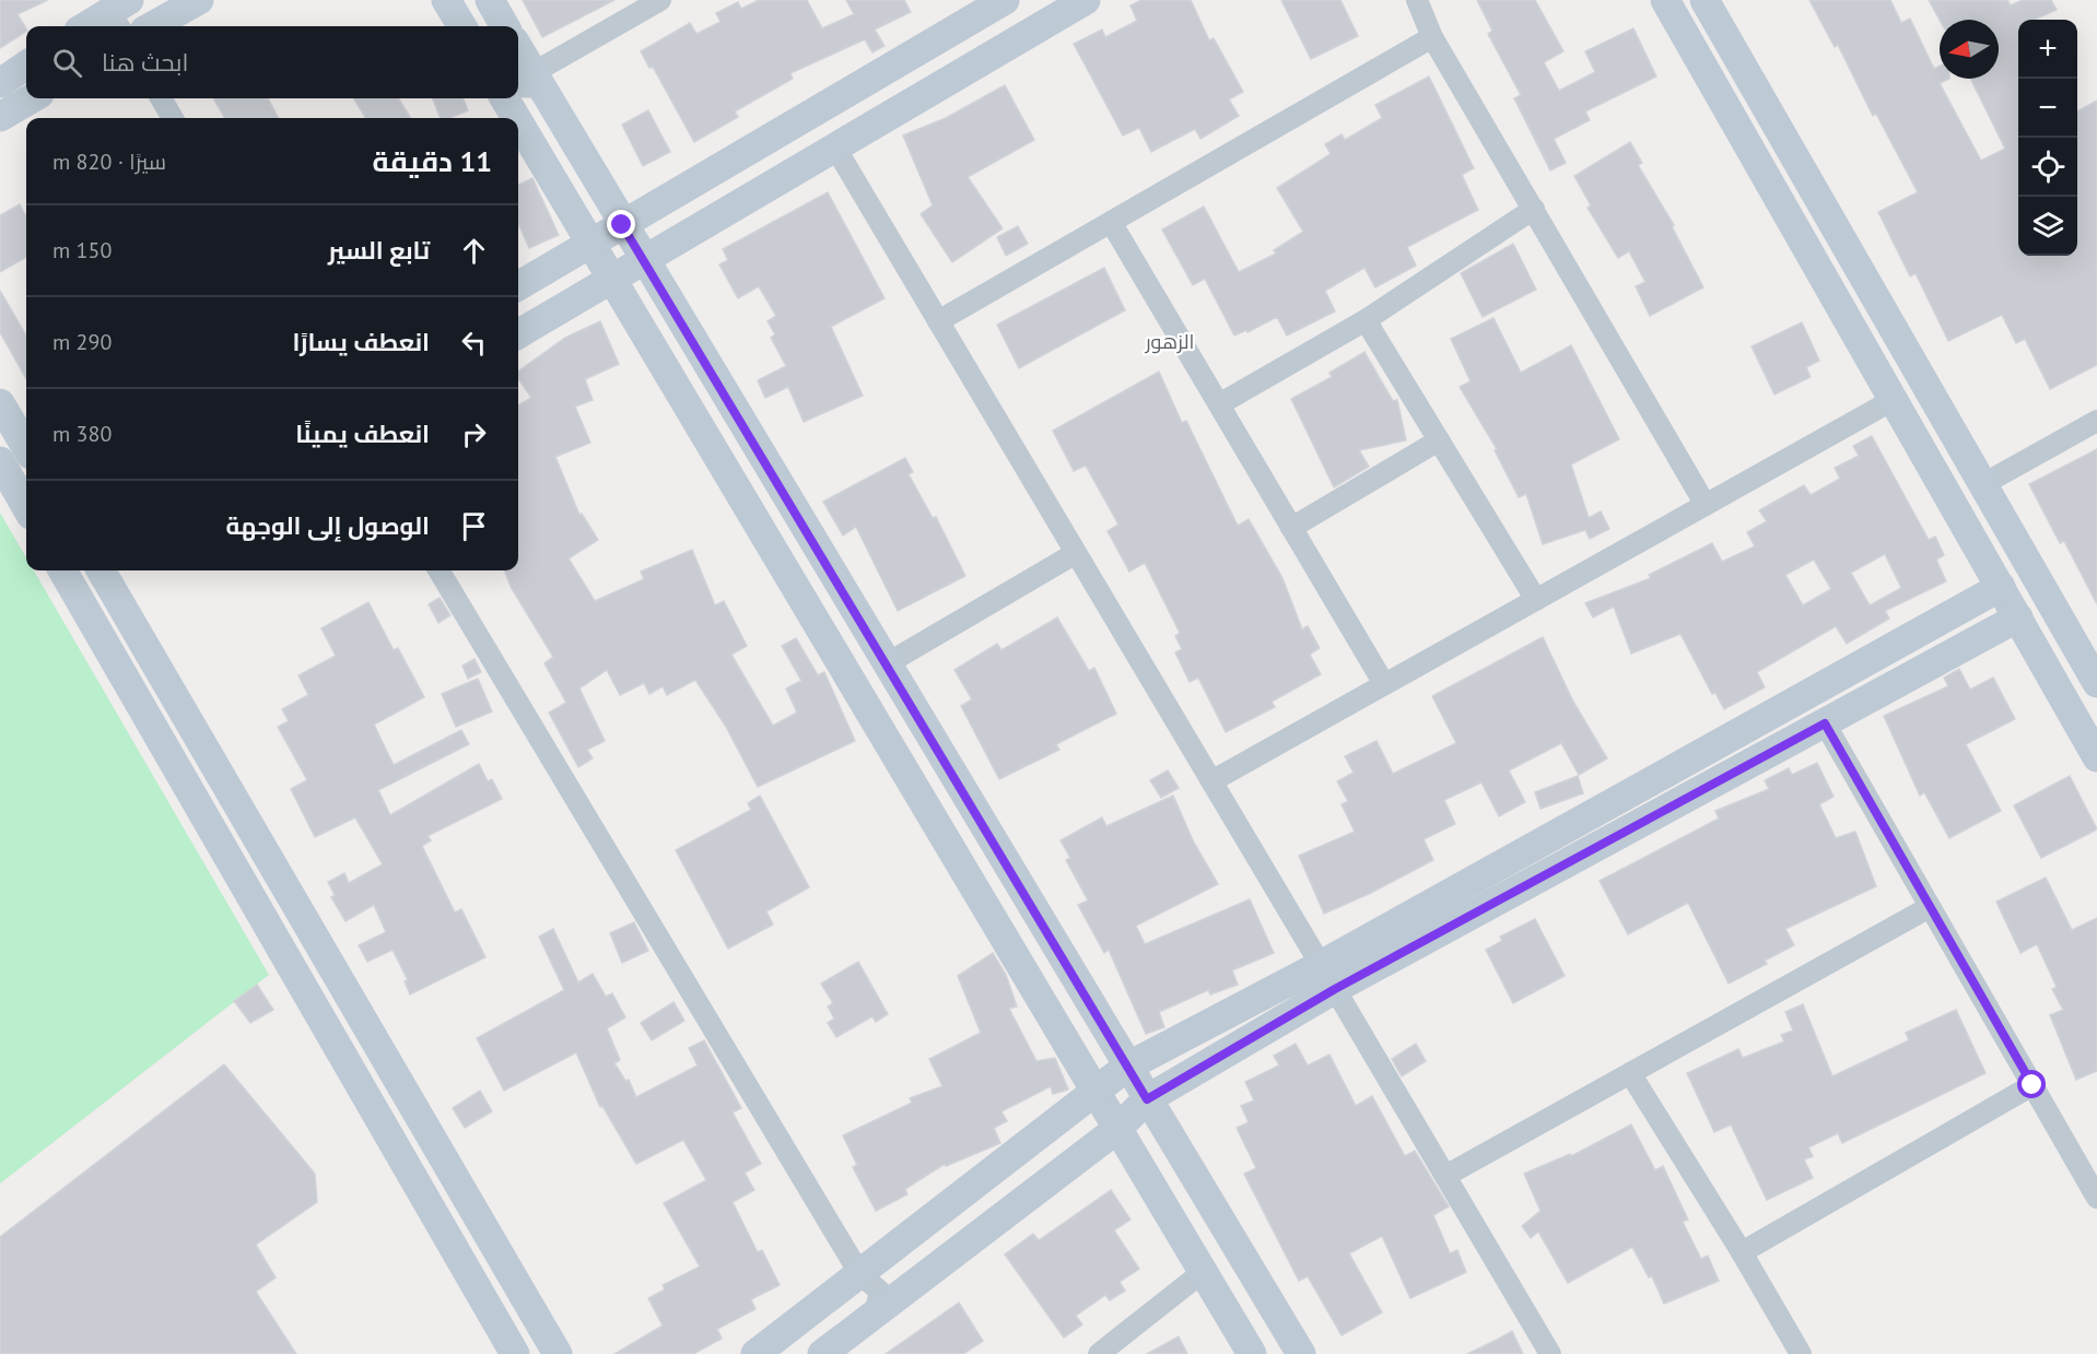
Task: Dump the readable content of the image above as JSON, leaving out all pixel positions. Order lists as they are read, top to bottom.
{
  "districts": ["الزهور"],
  "north": "left",
  "page": {
    "map_buttons": ["+", "−"],
    "search": "ابحث هنا",
    "heading": ["11 دقيقة", "سيرًا · 820 m"],
    "list": [
      ["تابع السير", "150 m"],
      ["انعطف يسارًا", "290 m"],
      ["انعطف يمينًا", "380 m"],
      "الوصول إلى الوجهة"
    ]
  }
}
